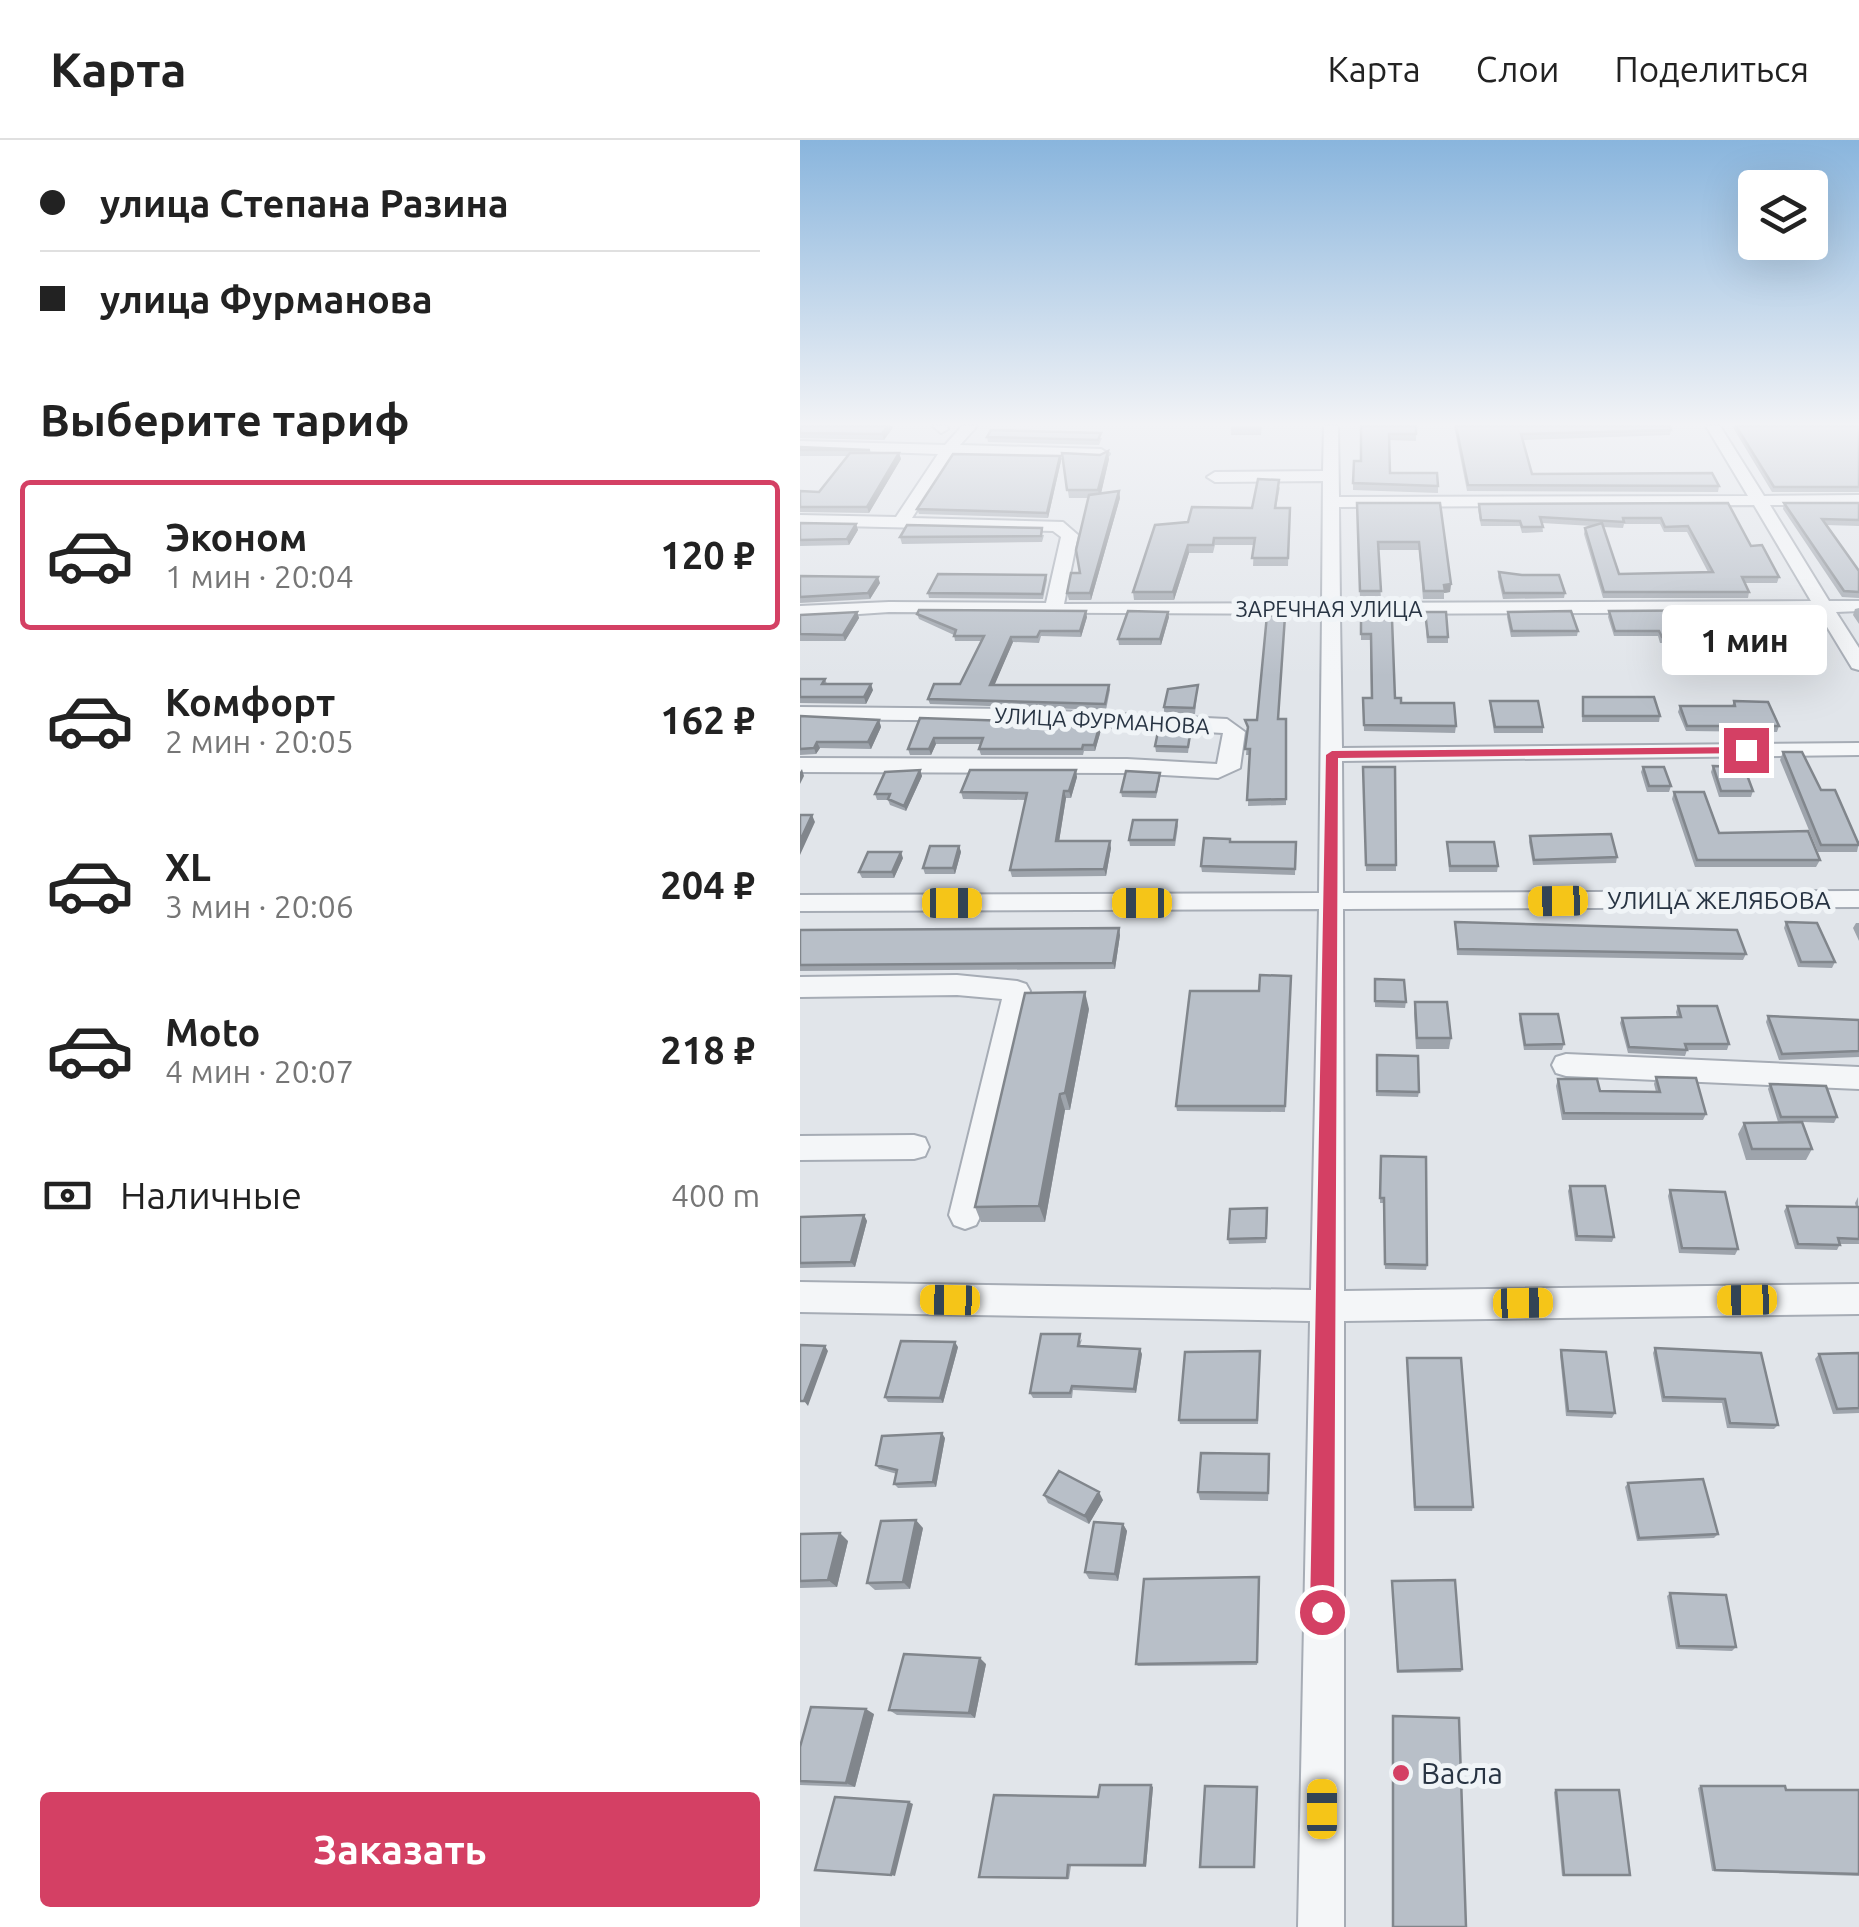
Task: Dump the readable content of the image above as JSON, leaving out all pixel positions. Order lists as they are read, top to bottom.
{
  "streets": {
    "street": ["ЗАРЕЧНАЯ УЛИЦА", "УЛИЦА ФУРМАНОВА", "УЛИЦА ЖЕЛЯБОВА"]
  },
  "places": ["Васла"],
  "page": {
    "header": "Карта",
    "nav": ["Карта", "Слои", "Поделиться"],
    "banner": ["улица Степана Разина", "улица Фурманова"],
    "heading": "Выберите тариф",
    "list": [
      {
        "name": "Эконом",
        "note": "1 мин · 20:04",
        "value": "120 ₽"
      },
      {
        "name": "Комфорт",
        "note": "2 мин · 20:05",
        "value": "162 ₽"
      },
      {
        "name": "XL",
        "note": "3 мин · 20:06",
        "value": "204 ₽"
      },
      {
        "name": "Moto",
        "note": "4 мин · 20:07",
        "value": "218 ₽"
      }
    ],
    "bubble": "1 мин",
    "pay": ["Наличные", "400 m"],
    "buttons": "Заказать"
  }
}
